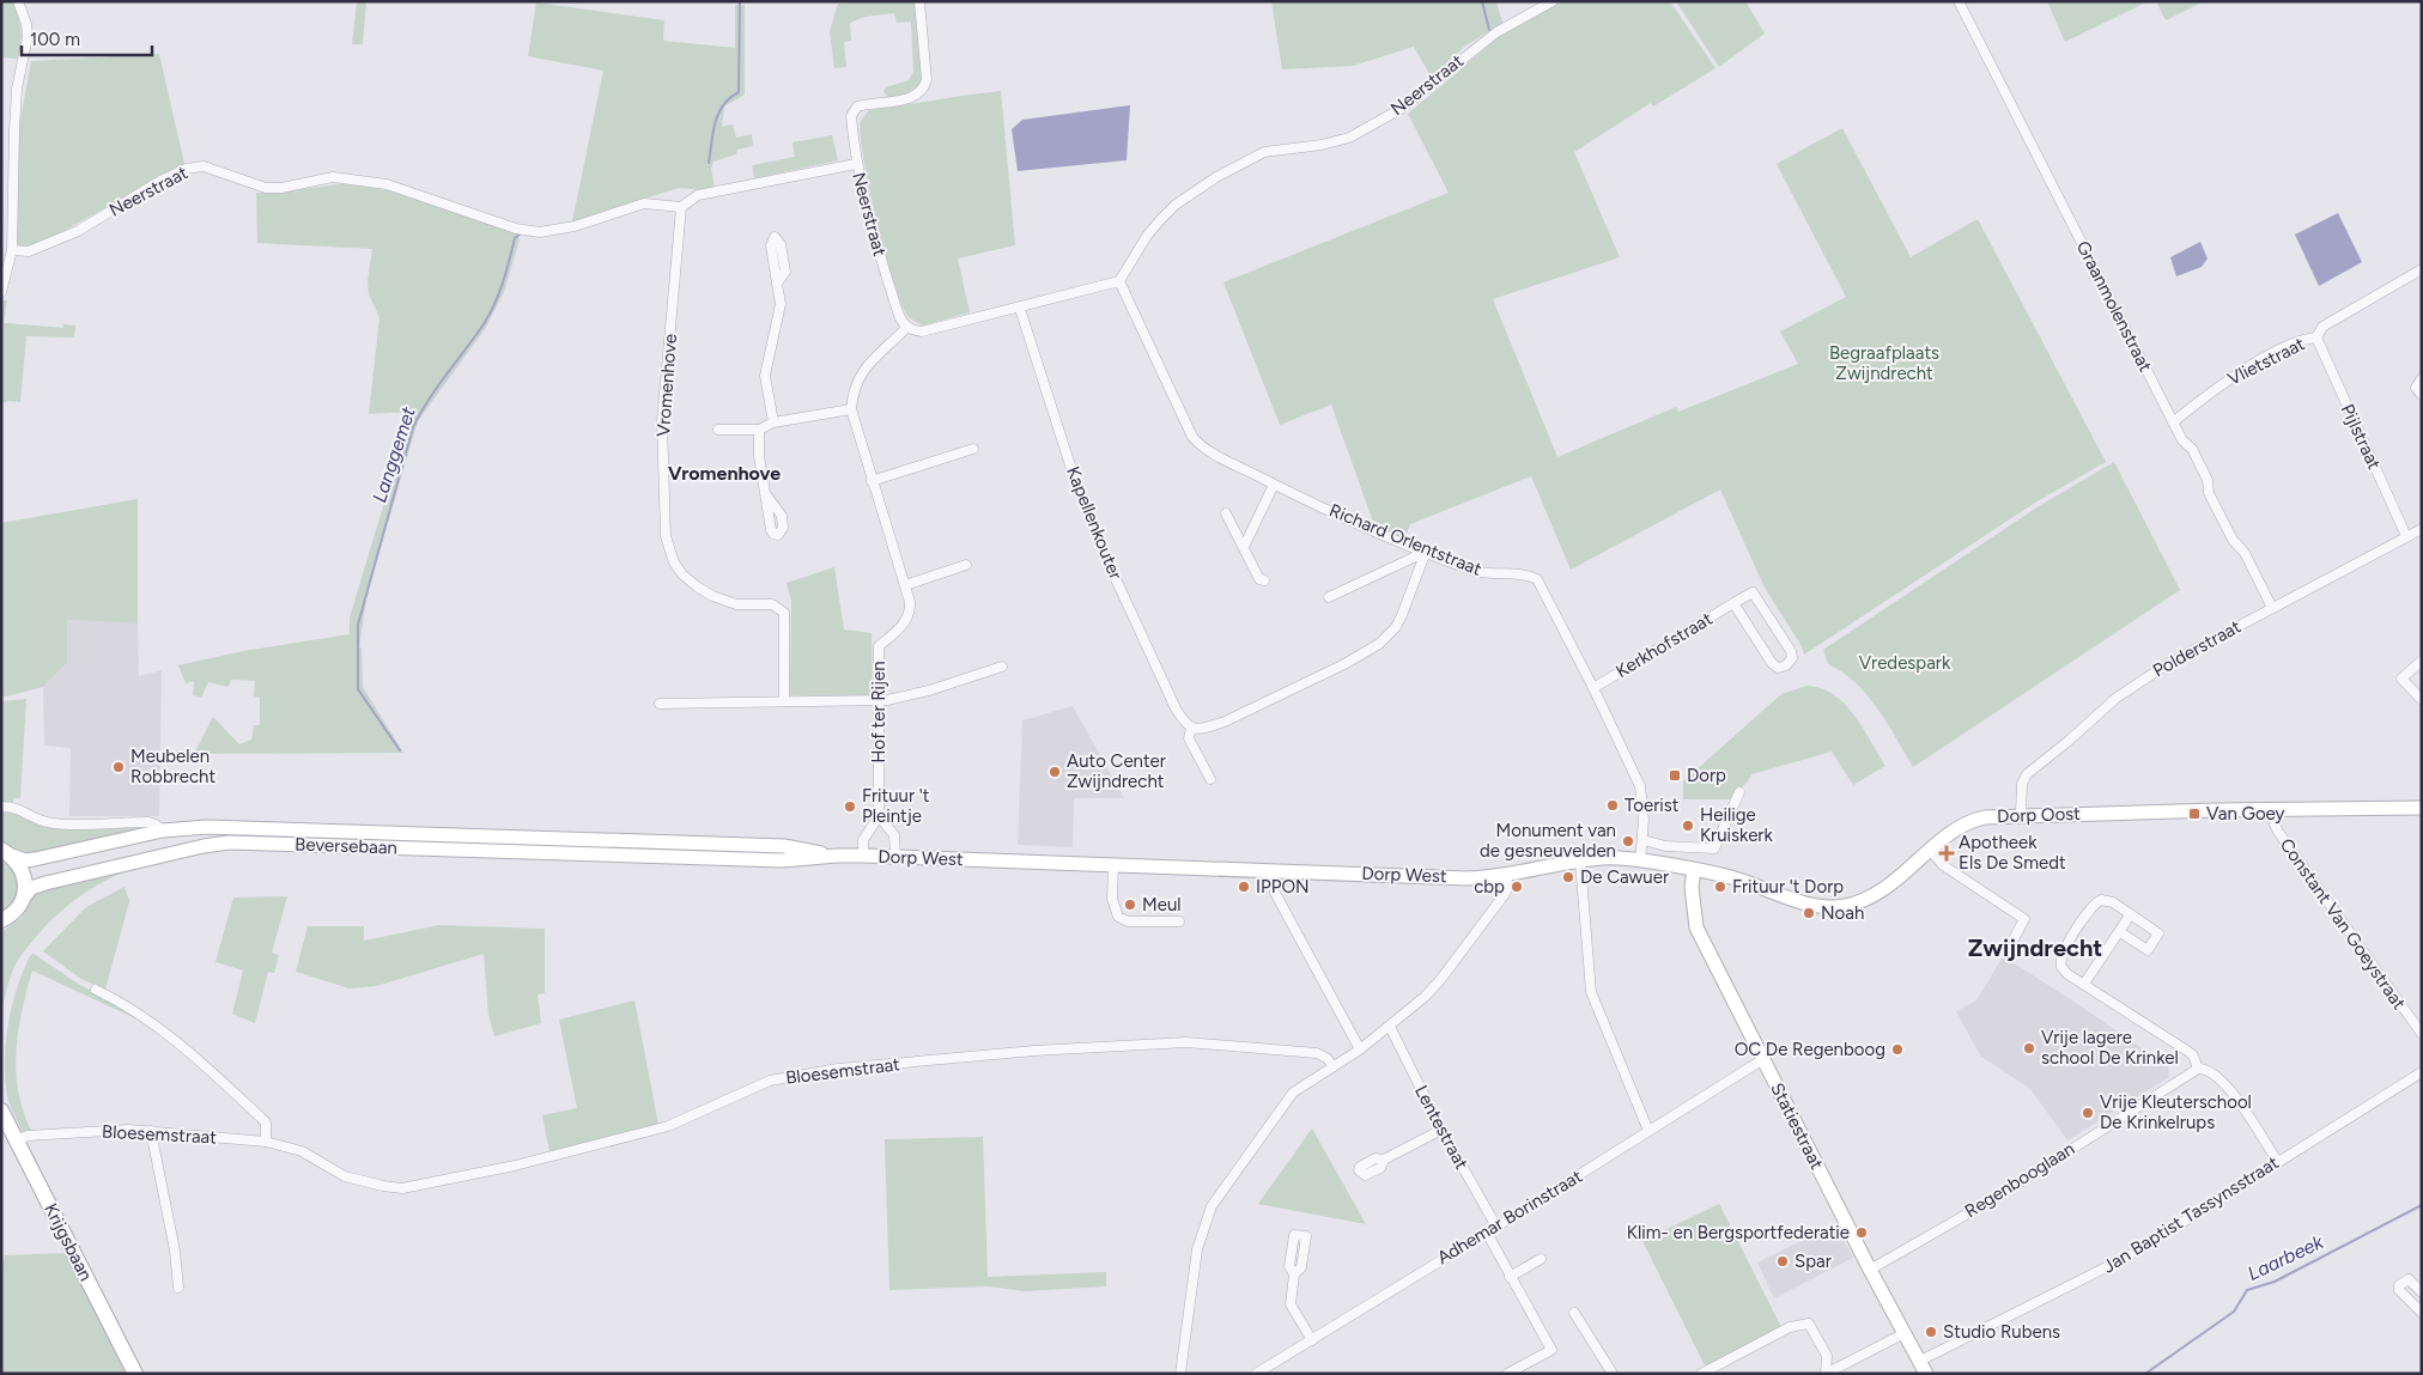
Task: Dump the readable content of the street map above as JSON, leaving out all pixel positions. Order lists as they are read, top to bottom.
{
  "streets": {
    "main road": [
      "Dorp Oost",
      "Beversebaan",
      "Dorp West",
      "Statiestraat",
      "Krijgsbaan"
    ],
    "street": [
      "Neerstraat",
      "Graanmolenstraat",
      "Vlietstraat",
      "Vromenhove",
      "Pijlstraat",
      "Kapellenkouter",
      "Richard Orlentstraat",
      "Kerkhofstraat",
      "Polderstraat",
      "Hof ter Rijen",
      "Constant Van Goeystraat",
      "Bloesemstraat",
      "Lentestraat",
      "Regenbooglaan",
      "Jan Baptist Tassynsstraat",
      "Adhemar Borinstraat"
    ]
  },
  "crossings": [
    ["Neerstraat", "Vromenhove"],
    ["Neerstraat", "Richard Orlentstraat"],
    ["Neerstraat", "Hof ter Rijen"],
    ["Graanmolenstraat", "Vlietstraat"],
    ["Graanmolenstraat", "Polderstraat"],
    ["Vlietstraat", "Pijlstraat"],
    ["Pijlstraat", "Polderstraat"],
    ["Richard Orlentstraat", "Kerkhofstraat"],
    ["Richard Orlentstraat", "Dorp West"],
    ["Polderstraat", "Dorp Oost"],
    ["Hof ter Rijen", "Dorp West"],
    ["Dorp Oost", "Dorp West"],
    ["Dorp Oost", "Constant Van Goeystraat"],
    ["Dorp Oost", "Statiestraat"],
    ["Beversebaan", "Dorp West"],
    ["Dorp West", "Statiestraat"],
    ["Bloesemstraat", "Krijgsbaan"],
    ["Statiestraat", "Regenbooglaan"],
    ["Statiestraat", "Jan Baptist Tassynsstraat"],
    ["Statiestraat", "Adhemar Borinstraat"],
    ["Lentestraat", "Adhemar Borinstraat"]
  ],
  "districts": ["Vromenhove", "Zwijndrecht"],
  "water": ["Langgemet", "Laarbeek"],
  "parks": ["Begraafplaats Zwijndrecht", "Vredespark"],
  "places": {
    "other": [
      "Meubelen Robbrecht",
      "Auto Center Zwijndrecht",
      "Toerist",
      "Frituur 't Pleintje",
      "Heilige Kruiskerk",
      "Monument van de gesneuvelden",
      "De Cawuer",
      "IPPON",
      "cbp",
      "Frituur 't Dorp",
      "Meul",
      "Noah",
      "Vrije lagere school De Krinkel",
      "OC De Regenboog",
      "Vrije Kleuterschool De Krinkelrups",
      "Klim- en Bergsportfederatie",
      "Spar",
      "Studio Rubens"
    ],
    "transit": ["Dorp", "Van Goey"],
    "health": ["Apotheek Els De Smedt"]
  },
  "scale_bar": "100 m"
}
